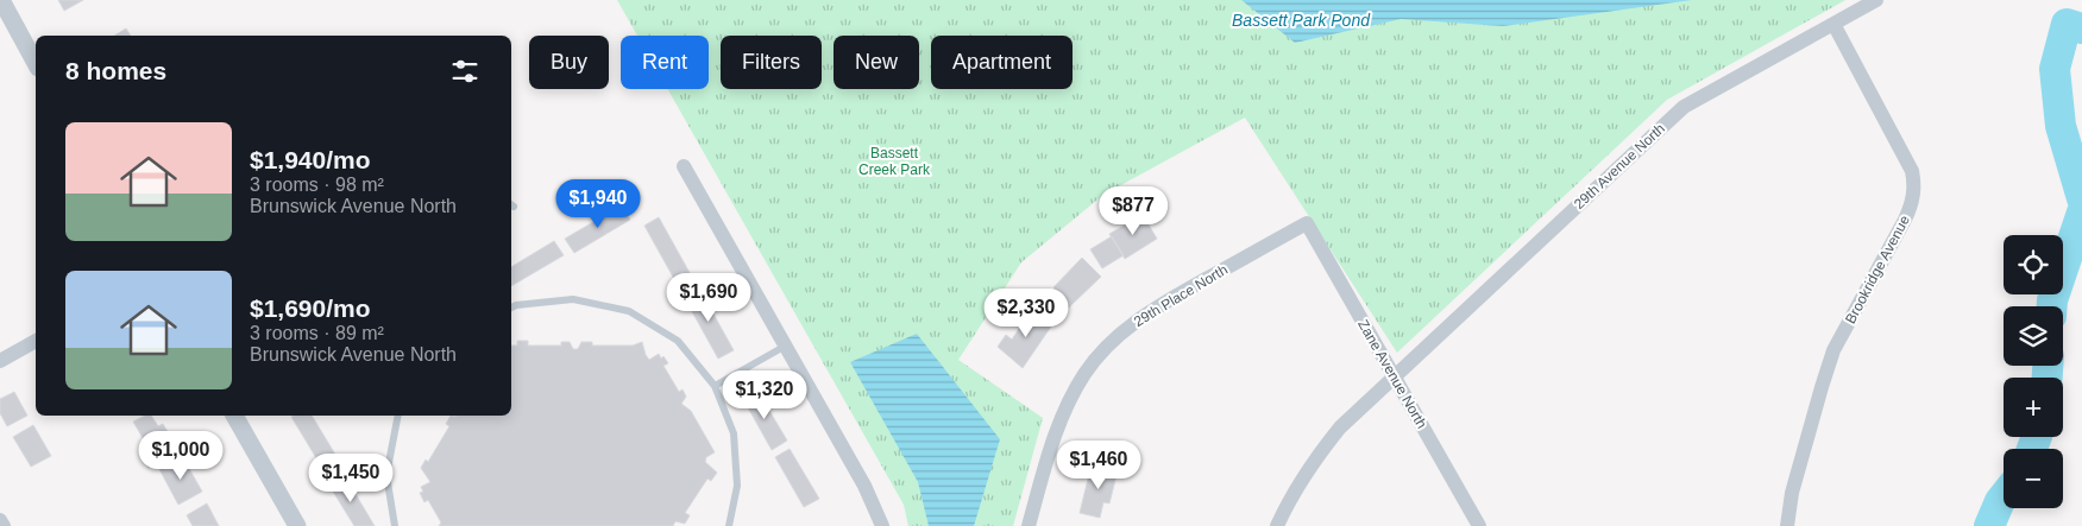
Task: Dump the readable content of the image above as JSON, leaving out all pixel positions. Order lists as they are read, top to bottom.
{
  "streets": {
    "street": [
      "29th Avenue North",
      "Brookridge Avenue",
      "29th Place North",
      "Zane Avenue North"
    ]
  },
  "crossings": [
    ["29th Avenue North", "Brookridge Avenue"],
    ["29th Avenue North", "Zane Avenue North"],
    ["29th Place North", "Zane Avenue North"]
  ],
  "water": ["Bassett Park Pond"],
  "parks": ["Bassett Creek Park"],
  "page": {
    "chip": [
      "Buy",
      "Rent",
      "Filters",
      "New",
      "Apartment"
    ],
    "heading": "8 homes",
    "list": [
      {
        "name": "$1,940/mo",
        "note": "3 rooms · 98 m² · Brunswick Avenue North"
      },
      {
        "name": "$1,690/mo",
        "note": "3 rooms · 89 m² · Brunswick Avenue North"
      }
    ],
    "price": [
      "$1,940",
      "$877",
      "$1,690",
      "$2,330",
      "$1,320",
      "$1,000",
      "$1,460",
      "$1,450"
    ],
    "map_buttons": ["+", "−"]
  }
}
